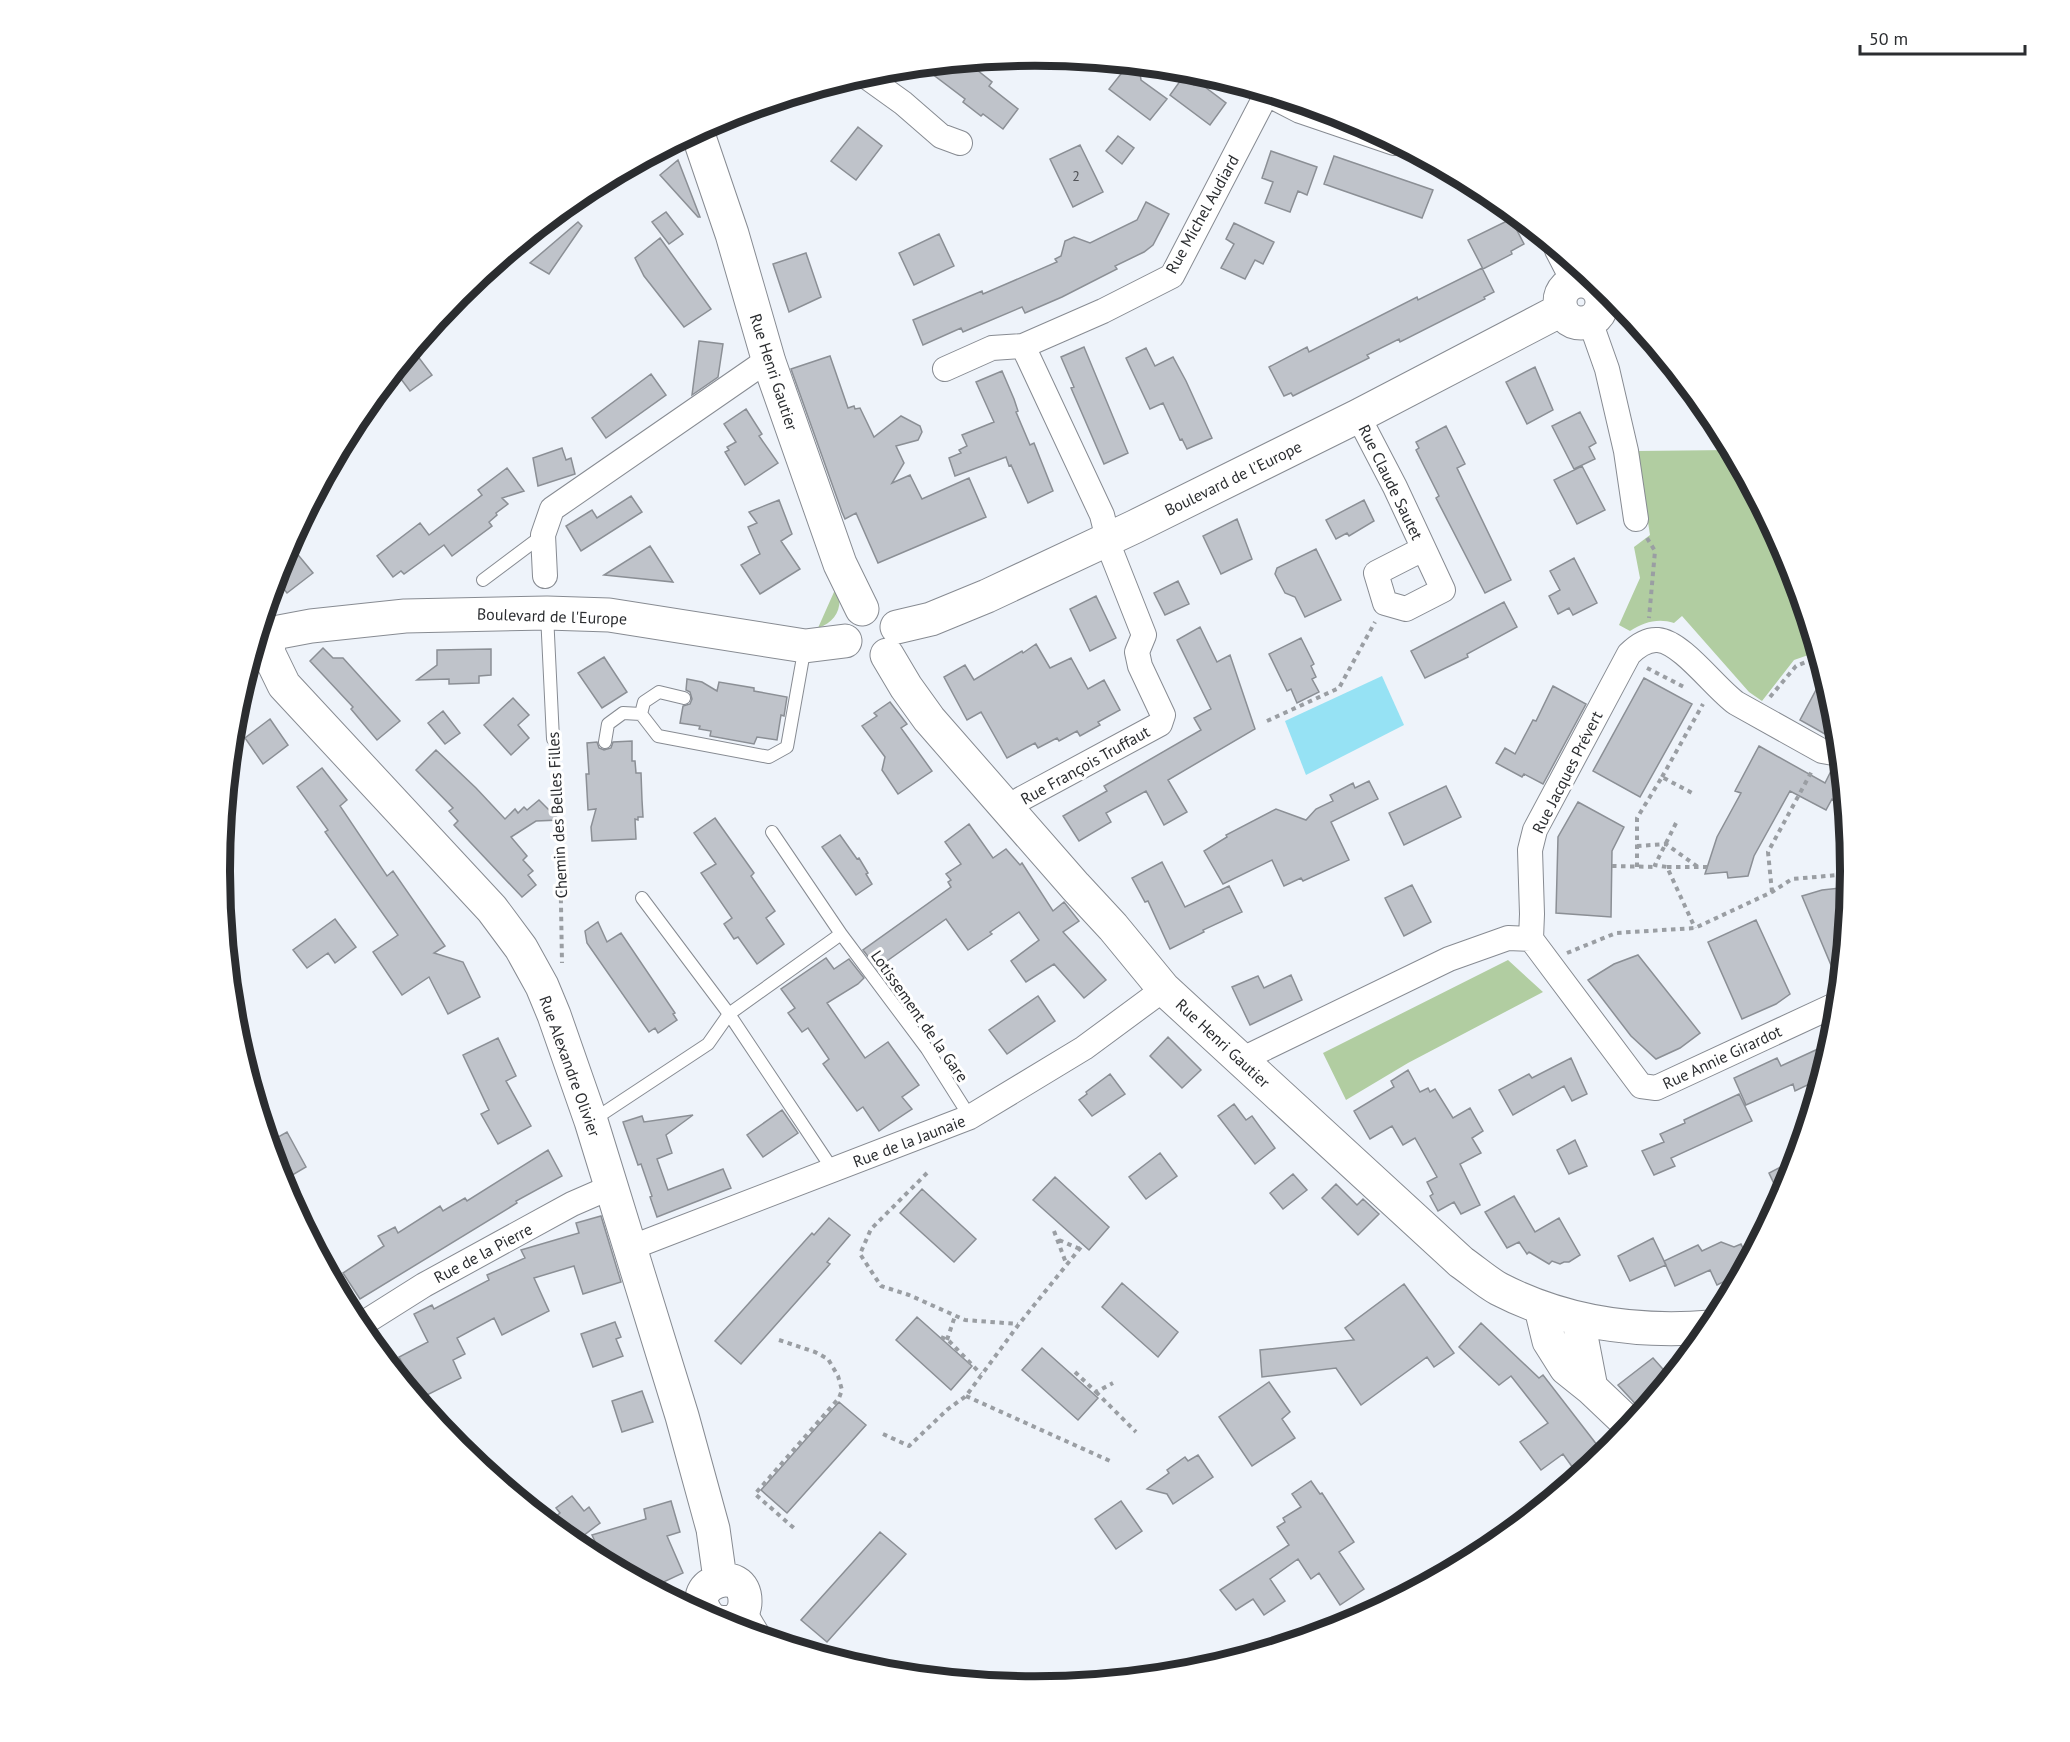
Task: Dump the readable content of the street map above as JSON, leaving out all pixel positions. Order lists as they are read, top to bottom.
{
  "streets": {
    "street": [
      "Rue Michel Audiard",
      "Rue Henri Gautier",
      "Boulevard de l'Europe",
      "Rue Claude Sautet",
      "Rue François Truffaut",
      "Rue Jacques Prévert",
      "Rue Annie Girardot",
      "Rue Alexandre Olivier",
      "Rue de la Jaunaie",
      "Rue de la Pierre"
    ],
    "lane": ["Chemin des Belles Filles", "Lotissement de la Gare"]
  },
  "crossings": [
    ["Rue Michel Audiard", "Rue François Truffaut"],
    ["Rue Henri Gautier", "Boulevard de l'Europe"],
    ["Rue Henri Gautier", "Rue François Truffaut"],
    ["Rue Henri Gautier", "Rue de la Jaunaie"],
    ["Boulevard de l'Europe", "Rue Claude Sautet"],
    ["Boulevard de l'Europe", "Rue François Truffaut"],
    ["Boulevard de l'Europe", "Chemin des Belles Filles"],
    ["Rue Jacques Prévert", "Rue Annie Girardot"],
    ["Lotissement de la Gare", "Rue de la Jaunaie"],
    ["Rue Alexandre Olivier", "Rue de la Jaunaie"],
    ["Rue Alexandre Olivier", "Rue de la Pierre"]
  ],
  "house_numbers": ["2"],
  "scale_bar": "50 m"
}
